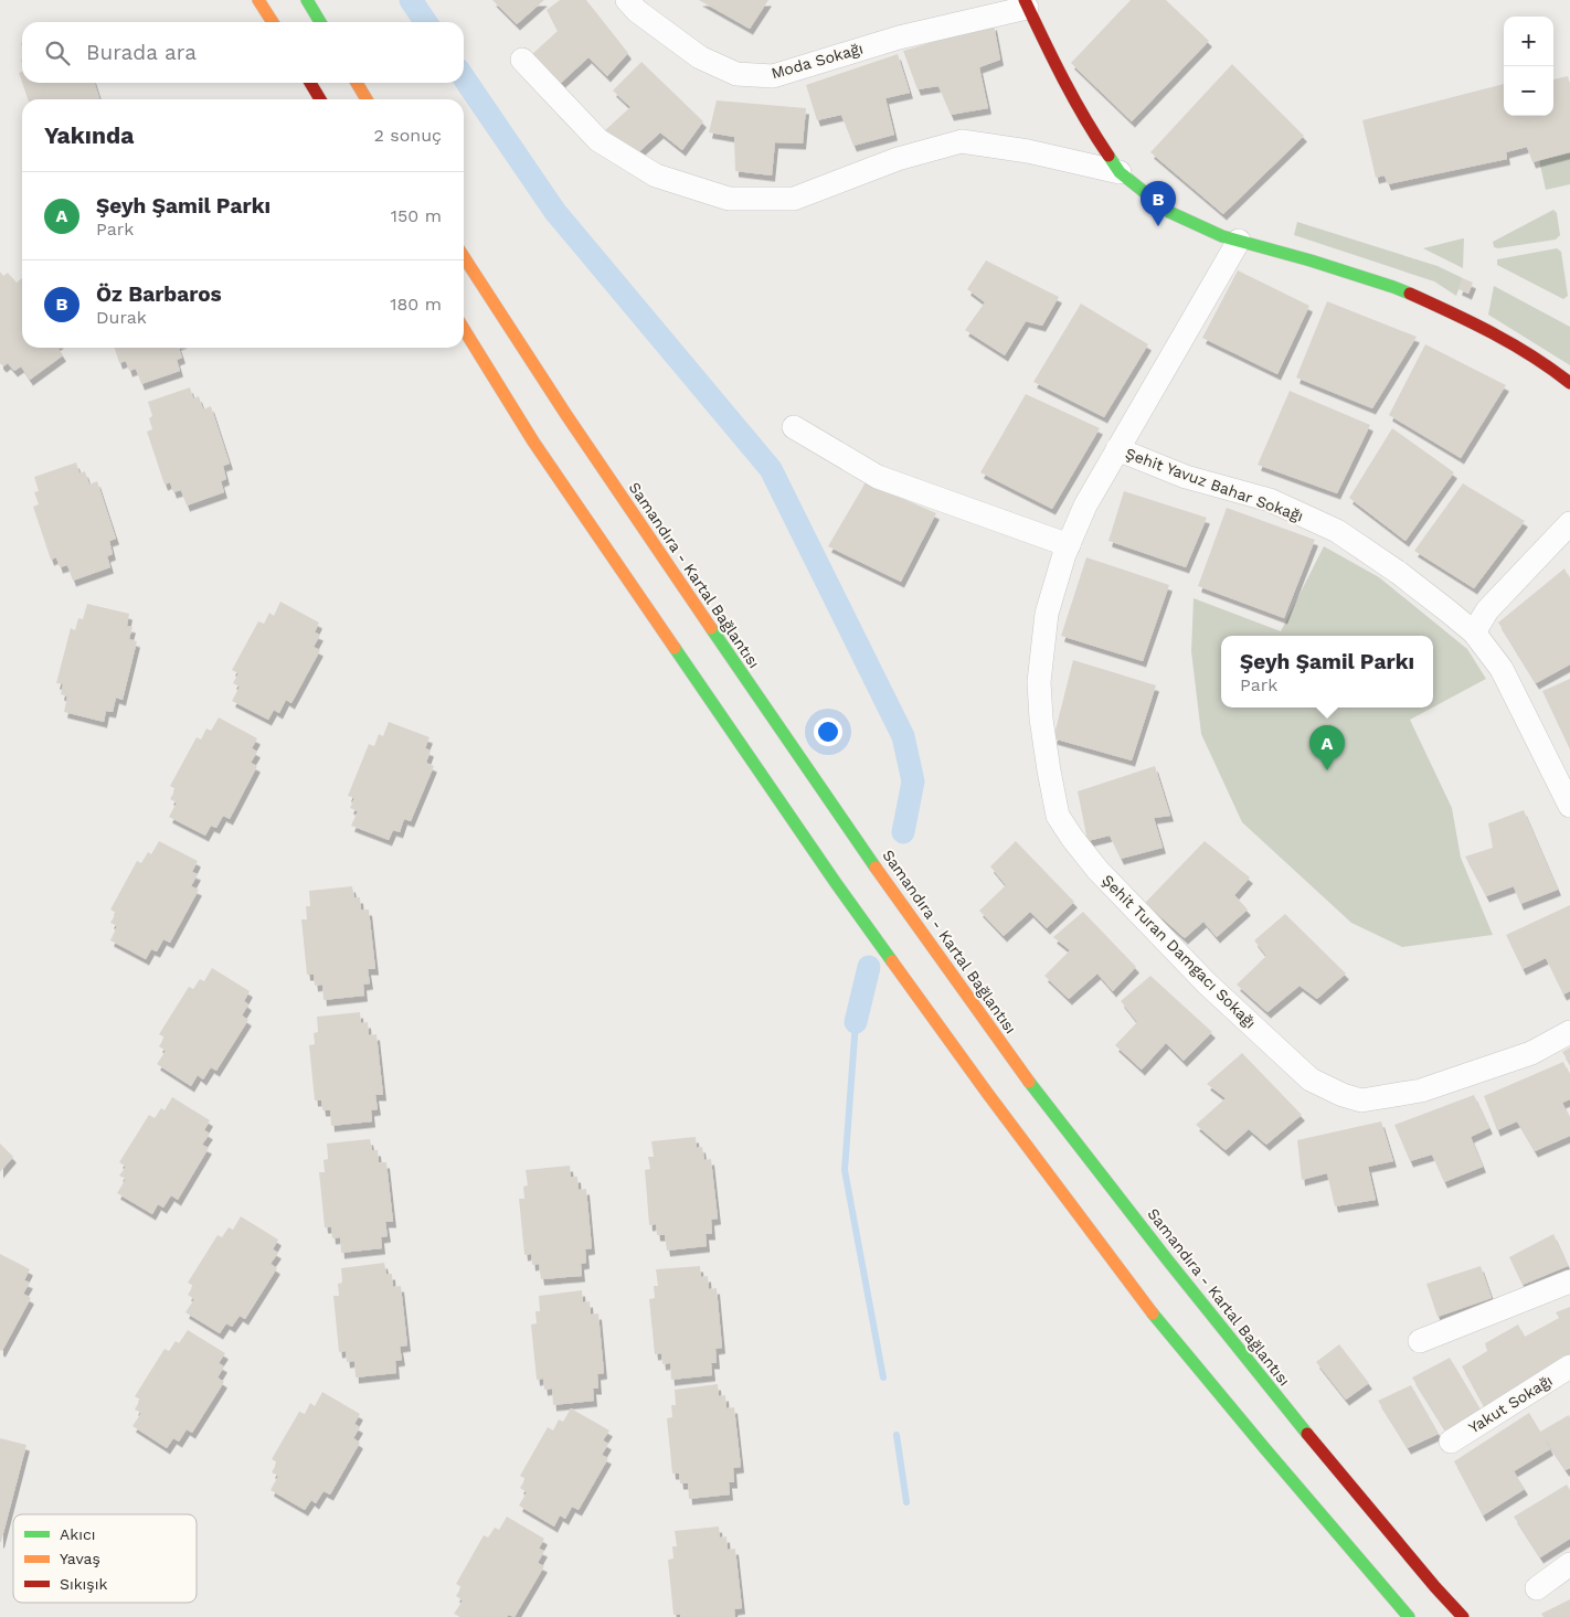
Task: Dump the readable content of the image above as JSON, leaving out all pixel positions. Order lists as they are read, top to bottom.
{
  "streets": {
    "main road": ["Samandıra - Kartal Bağlantısı"],
    "street": [
      "Moda Sokağı",
      "Şehit Yavuz Bahar Sokağı",
      "Şehit Turan Damgacı Sokağı",
      "Yakut Sokağı"
    ]
  },
  "crossings": [
    ["Şehit Yavuz Bahar Sokağı", "Şehit Turan Damgacı Sokağı"]
  ],
  "legend": ["Akıcı", "Yavaş", "Sıkışık"],
  "page": {
    "map_buttons": ["+", "−"],
    "search": "Burada ara",
    "heading": ["Yakında", "2 sonuç"],
    "list": [
      {
        "mark": "A",
        "name": "Şeyh Şamil Parkı",
        "note": "Park",
        "value": "150 m"
      },
      {
        "mark": "B",
        "name": "Öz Barbaros",
        "note": "Durak",
        "value": "180 m"
      }
    ],
    "pins": ["B", "A"],
    "popup": ["Şeyh Şamil Parkı", "Park"]
  }
}
